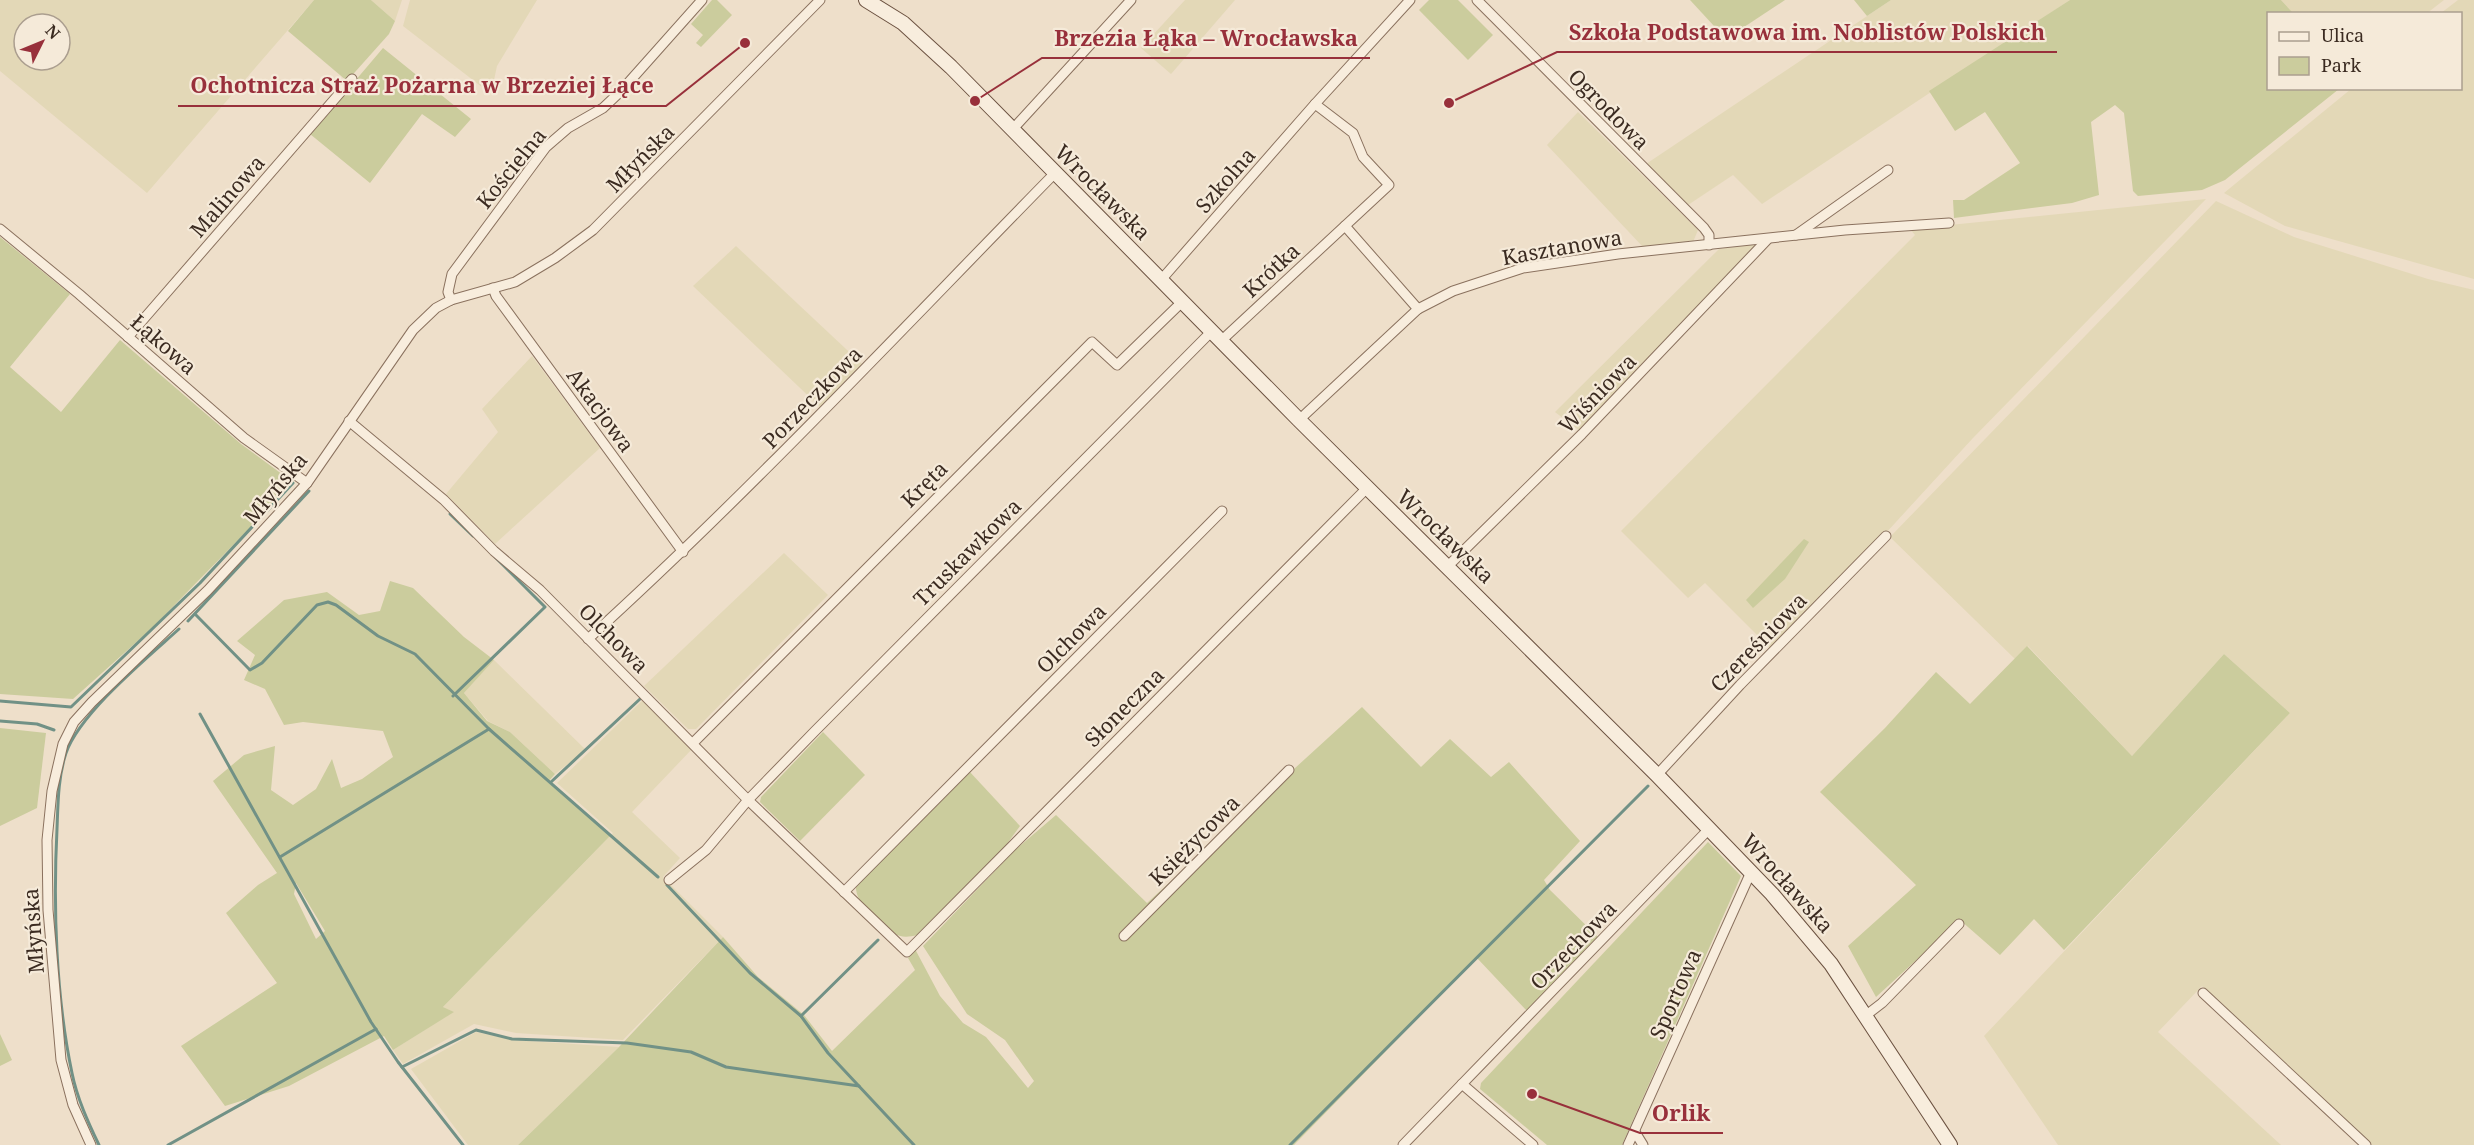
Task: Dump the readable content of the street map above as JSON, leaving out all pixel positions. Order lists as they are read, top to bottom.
{
  "streets": {
    "street": [
      "Ogrodowa",
      "Młyńska",
      "Kościelna",
      "Szkolna",
      "Wrocławska",
      "Malinowa",
      "Kasztanowa",
      "Krótka",
      "Łąkowa",
      "Wiśniowa",
      "Porzeczkowa",
      "Akacjowa",
      "Kręta",
      "Truskawkowa",
      "Olchowa",
      "Czereśniowa",
      "Słoneczna",
      "Księżycowa",
      "Orzechowa",
      "Sportowa"
    ]
  },
  "crossings": [
    ["Ogrodowa", "Kasztanowa"],
    ["Młyńska", "Kościelna"],
    ["Młyńska", "Łąkowa"],
    ["Młyńska", "Akacjowa"],
    ["Młyńska", "Olchowa"],
    ["Szkolna", "Wrocławska"],
    ["Szkolna", "Krótka"],
    ["Wrocławska", "Kasztanowa"],
    ["Wrocławska", "Krótka"],
    ["Wrocławska", "Wiśniowa"],
    ["Wrocławska", "Porzeczkowa"],
    ["Wrocławska", "Kręta"],
    ["Wrocławska", "Truskawkowa"],
    ["Wrocławska", "Czereśniowa"],
    ["Wrocławska", "Słoneczna"],
    ["Wrocławska", "Orzechowa"],
    ["Wrocławska", "Sportowa"],
    ["Malinowa", "Łąkowa"],
    ["Kasztanowa", "Wiśniowa"],
    ["Krótka", "Truskawkowa"],
    ["Porzeczkowa", "Akacjowa"],
    ["Porzeczkowa", "Olchowa"],
    ["Kręta", "Olchowa"],
    ["Truskawkowa", "Olchowa"],
    ["Olchowa", "Słoneczna"]
  ],
  "places": [
    "Ochotnicza Straż Pożarna w Brzeziej Łące",
    "Brzezia Łąka – Wrocławska",
    "Szkoła Podstawowa im. Noblistów Polskich",
    "Orlik"
  ],
  "legend": ["Ulica", "Park"],
  "north": "top right"
}
